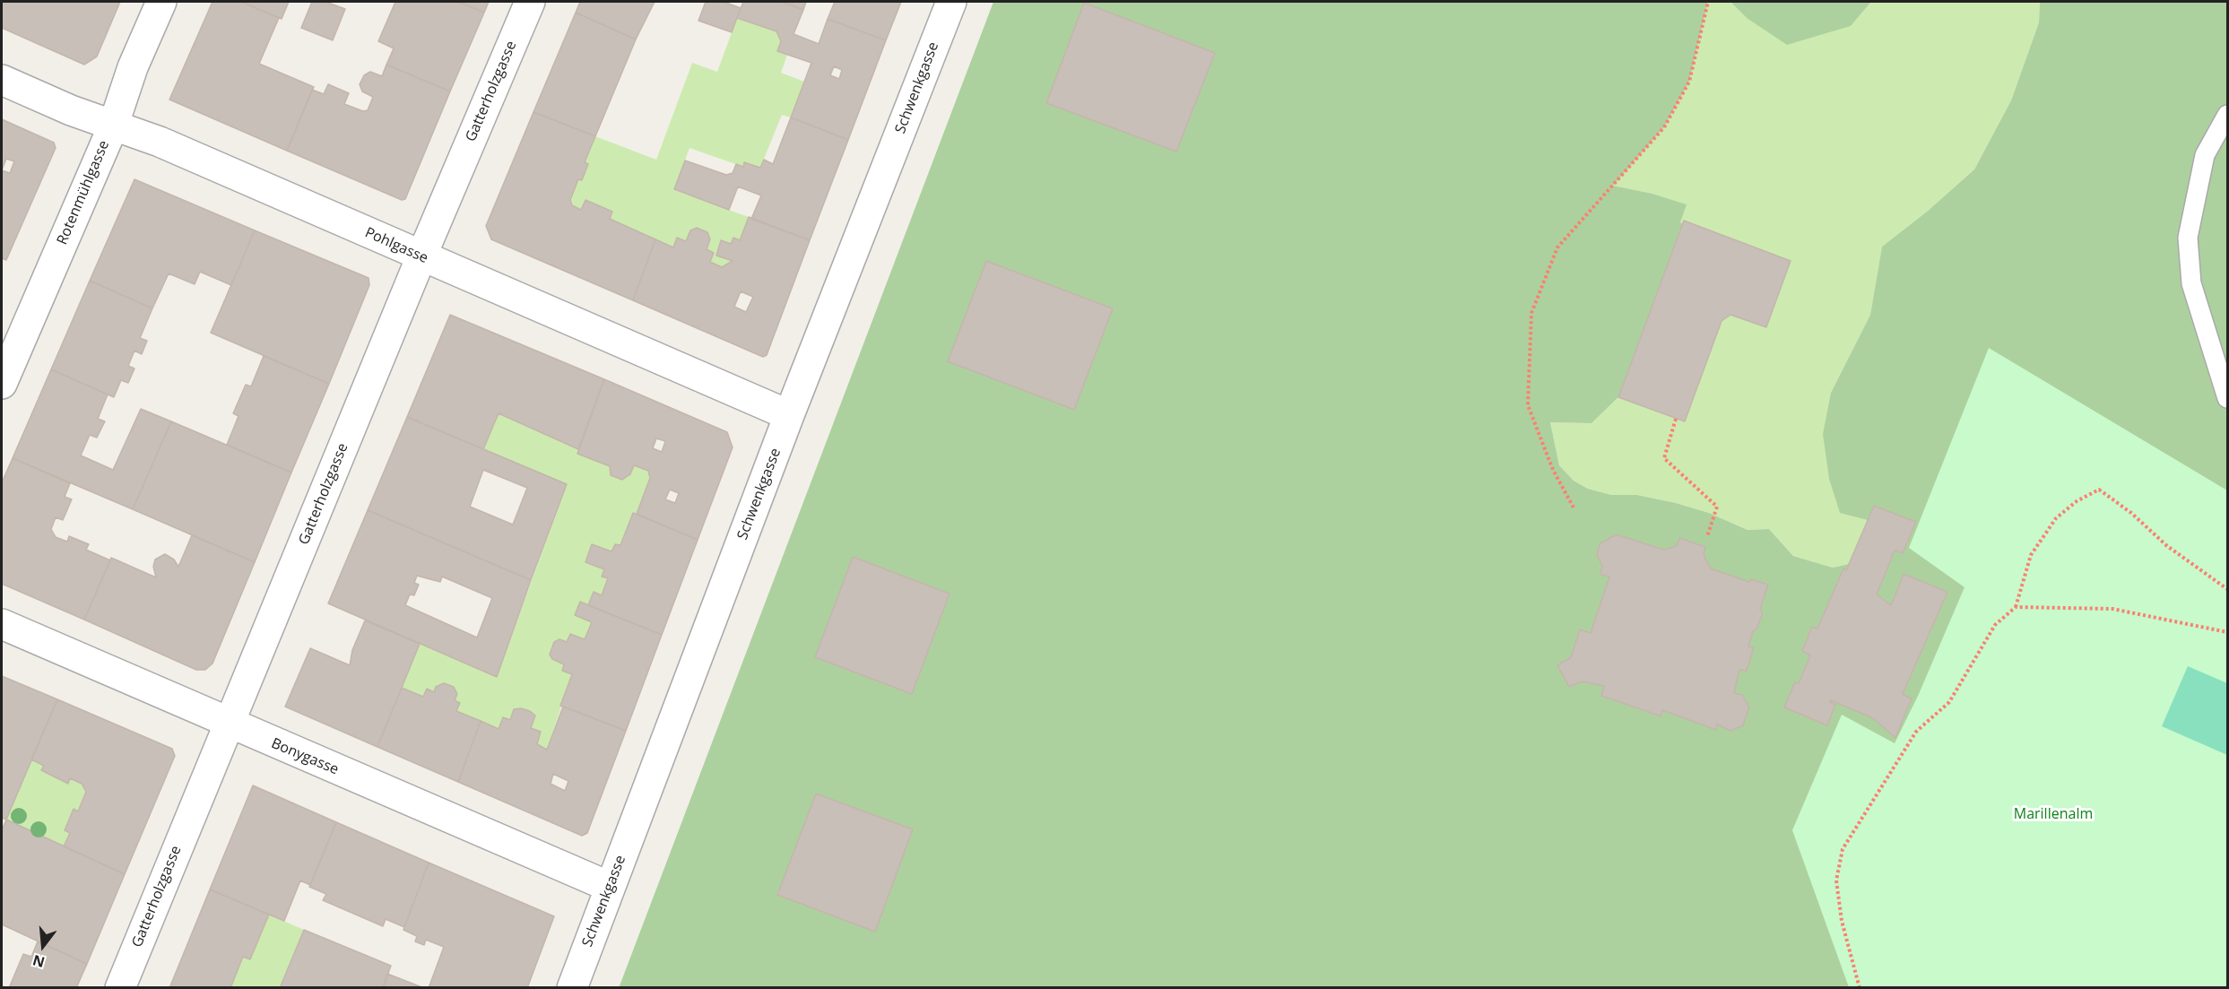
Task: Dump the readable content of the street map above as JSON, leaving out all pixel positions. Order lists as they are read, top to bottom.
{
  "streets": {
    "street": [
      "Schwenkgasse",
      "Gatterholzgasse",
      "Rotenmühlgasse",
      "Pohlgasse",
      "Bonygasse"
    ]
  },
  "crossings": [
    ["Schwenkgasse", "Pohlgasse"],
    ["Schwenkgasse", "Bonygasse"],
    ["Gatterholzgasse", "Pohlgasse"],
    ["Gatterholzgasse", "Bonygasse"],
    ["Rotenmühlgasse", "Pohlgasse"]
  ],
  "parks": ["Marillenalm"],
  "north": "bottom"
}
